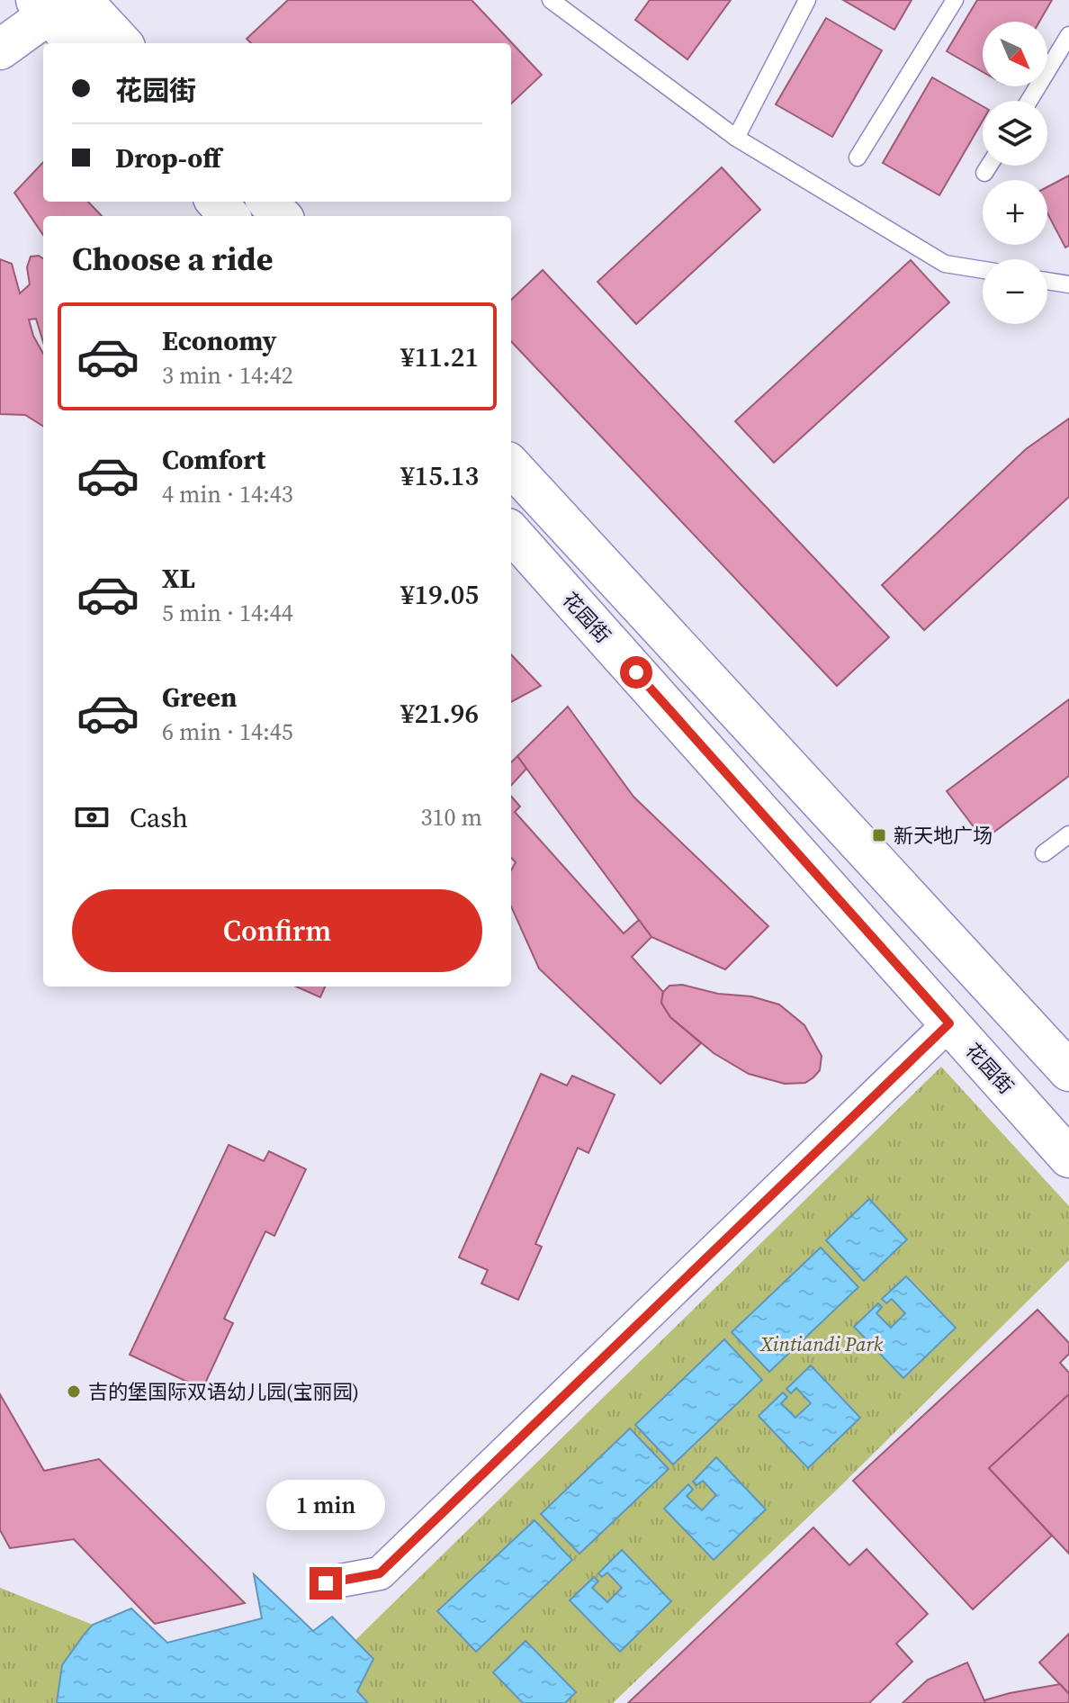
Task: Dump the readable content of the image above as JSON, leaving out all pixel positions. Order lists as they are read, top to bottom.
{
  "streets": {
    "main road": ["花园街"]
  },
  "parks": ["Xintiandi Park"],
  "places": {
    "transit": ["新天地广场"],
    "other": ["吉的堡国际双语幼儿园(宝丽园)"]
  },
  "north": "bottom right",
  "page": {
    "map_buttons": ["+", "−"],
    "banner": ["花园街", "Drop-off"],
    "heading": "Choose a ride",
    "list": [
      {
        "name": "Economy",
        "note": "3 min · 14:42",
        "value": "¥11.21"
      },
      {
        "name": "Comfort",
        "note": "4 min · 14:43",
        "value": "¥15.13"
      },
      {
        "name": "XL",
        "note": "5 min · 14:44",
        "value": "¥19.05"
      },
      {
        "name": "Green",
        "note": "6 min · 14:45",
        "value": "¥21.96"
      }
    ],
    "pay": ["Cash", "310 m"],
    "buttons": "Confirm",
    "bubble": "1 min"
  }
}
